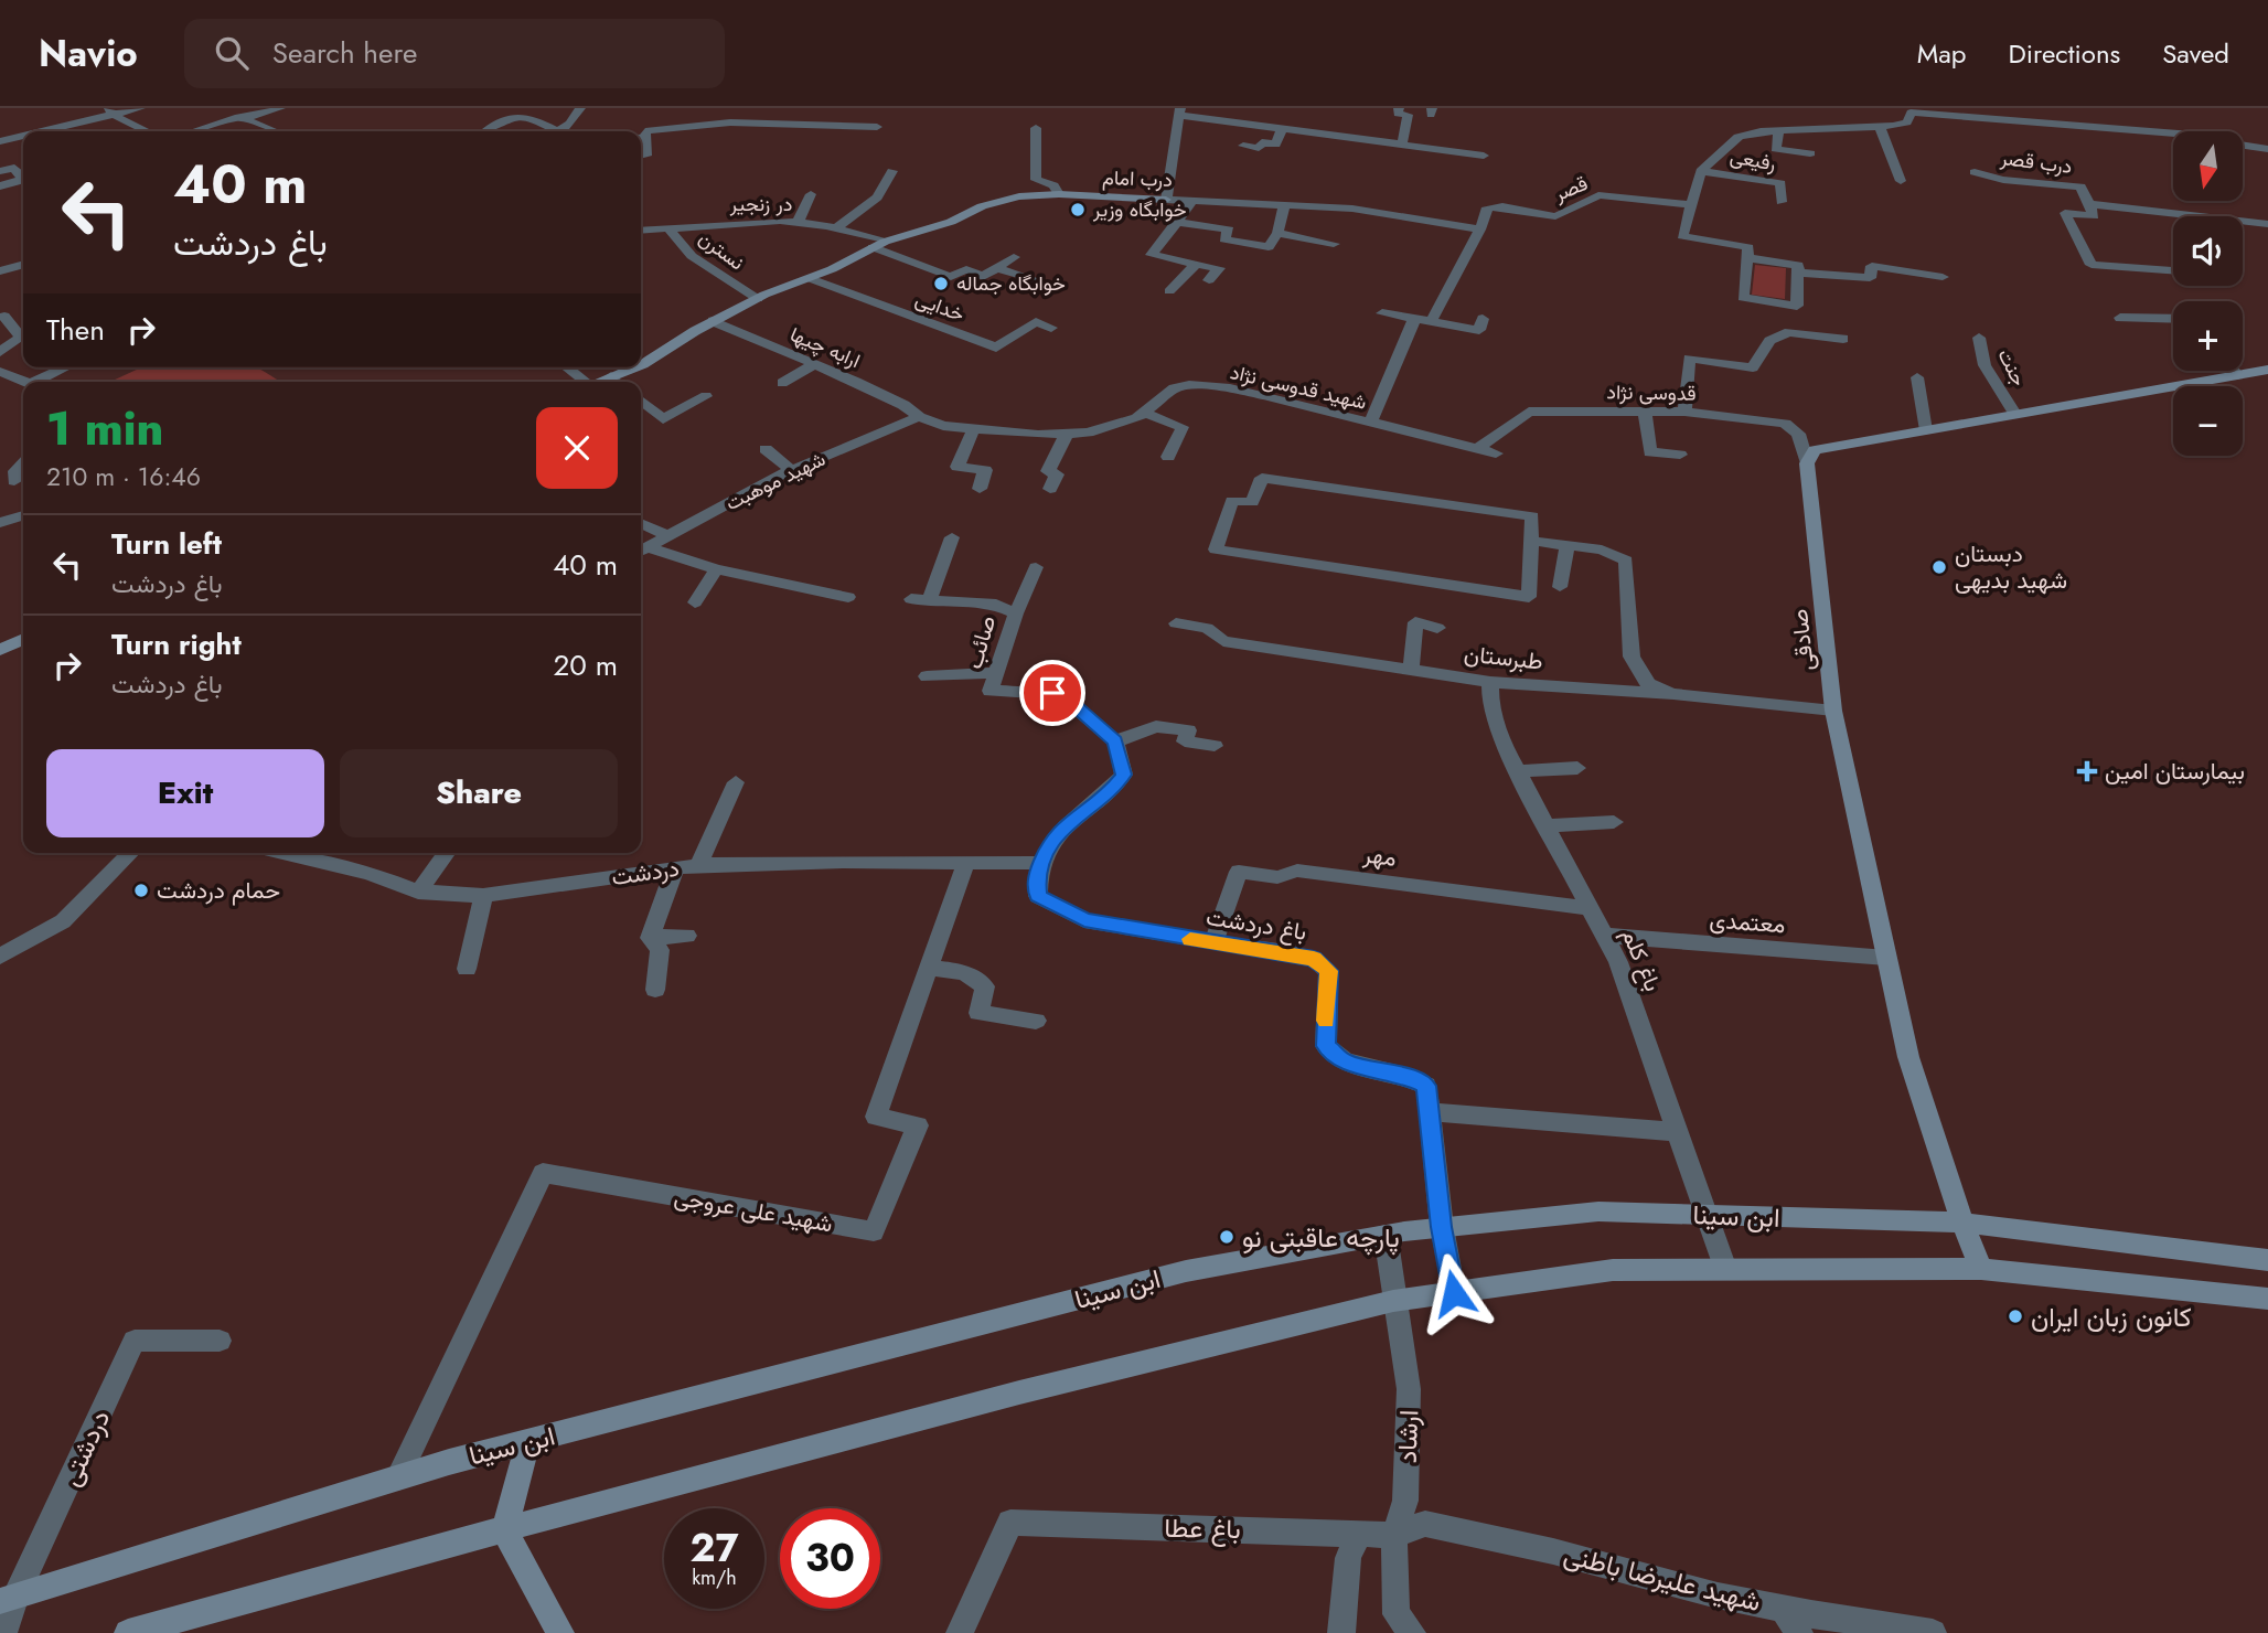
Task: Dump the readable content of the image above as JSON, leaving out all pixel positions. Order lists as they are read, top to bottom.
{
  "streets": {
    "main road": ["درب امام", "صادقی", "ابن سینا"],
    "street": [
      "رفیعی",
      "درب قصر",
      "قصر",
      "در زنجیر",
      "نسترن",
      "خدایی",
      "ارابه چیها",
      "جنت",
      "شهید قدوسی نژاد",
      "قدوسی نژاد",
      "شهید موهبت",
      "صائب",
      "طبرستان",
      "مهر",
      "دردشت",
      "معتمدی",
      "باغ دردشت",
      "باغ کلم",
      "شهید علی عروجی",
      "ارشاد",
      "دردشتی",
      "باغ عطا",
      "شهید علیرضا باطنی"
    ]
  },
  "crossings": [
    ["درب امام", "در زنجیر"],
    ["درب امام", "نسترن"],
    ["درب امام", "خدایی"],
    ["درب امام", "ارابه چیها"],
    ["در زنجیر", "نسترن"],
    ["ارابه چیها", "شهید قدوسی نژاد"],
    ["ارابه چیها", "شهید موهبت"],
    ["شهید قدوسی نژاد", "قدوسی نژاد"],
    ["شهید قدوسی نژاد", "شهید موهبت"],
    ["قدوسی نژاد", "صادقی"],
    ["صادقی", "طبرستان"],
    ["صادقی", "معتمدی"],
    ["صادقی", "ابن سینا"],
    ["طبرستان", "باغ کلم"],
    ["مهر", "باغ دردشت"],
    ["مهر", "باغ کلم"],
    ["دردشت", "باغ دردشت"],
    ["دردشت", "شهید علی عروجی"],
    ["معتمدی", "باغ کلم"],
    ["باغ دردشت", "ابن سینا"],
    ["باغ کلم", "ابن سینا"],
    ["شهید علی عروجی", "ابن سینا"],
    ["ابن سینا", "ارشاد"],
    ["ابن سینا", "دردشتی"],
    ["ارشاد", "باغ عطا"],
    ["ارشاد", "شهید علیرضا باطنی"],
    ["باغ عطا", "شهید علیرضا باطنی"]
  ],
  "places": {
    "other": [
      "خوابگاه وزیر",
      "خوابگاه جماله",
      "دبستان شهید بدیهی",
      "حمام دردشت",
      "پارچه عاقبتی نو",
      "کانون زبان ایران"
    ],
    "health": ["بیمارستان امین"]
  },
  "north": "bottom",
  "page": {
    "header": "Navio",
    "search": "Search here",
    "nav": ["Map", "Directions", "Saved"],
    "map_buttons": ["+", "−"],
    "turn": ["40 m", "باغ دردشت"],
    "then": "Then",
    "heading": ["1 min", "210 m · 16:46"],
    "list": [
      {
        "name": "Turn left",
        "note": "باغ دردشت",
        "value": "40 m"
      },
      {
        "name": "Turn right",
        "note": "باغ دردشت",
        "value": "20 m"
      }
    ],
    "buttons": ["Exit", "Share"],
    "speed": "27 km/h",
    "limit": "30"
  }
}
